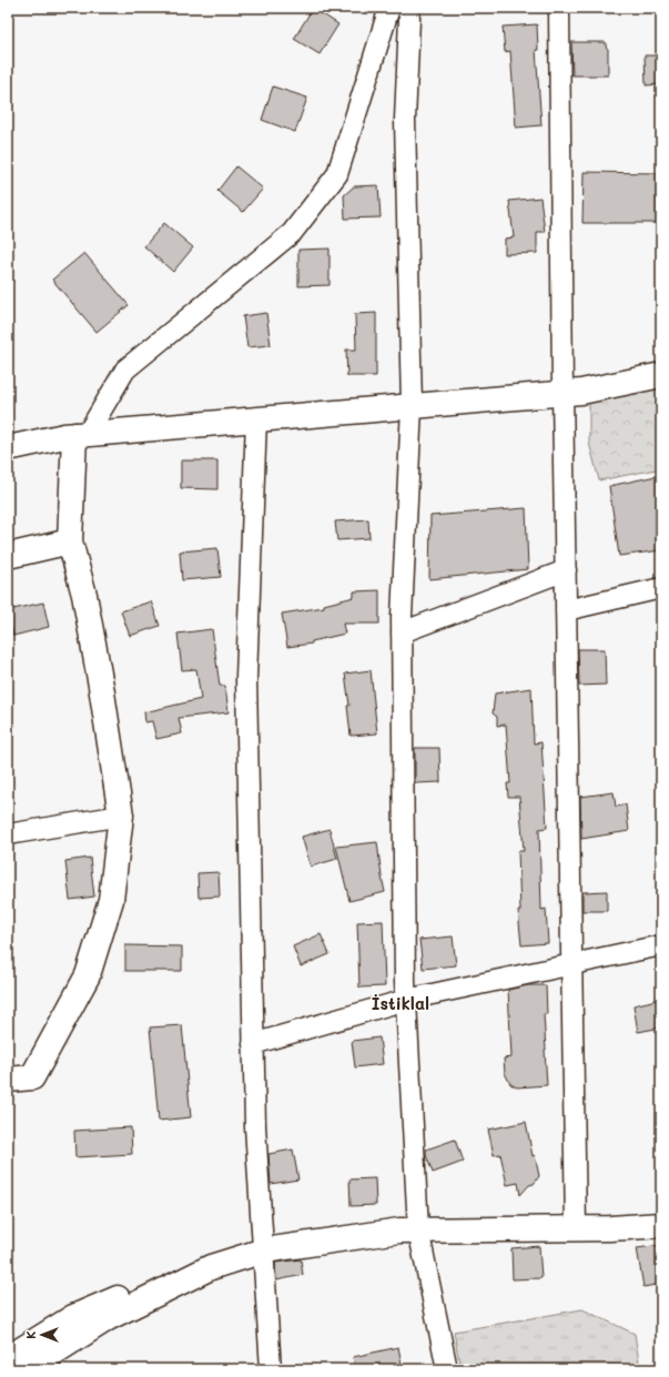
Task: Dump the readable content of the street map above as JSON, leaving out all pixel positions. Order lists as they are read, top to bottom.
{
  "districts": ["İstiklal"],
  "north": "left"
}
